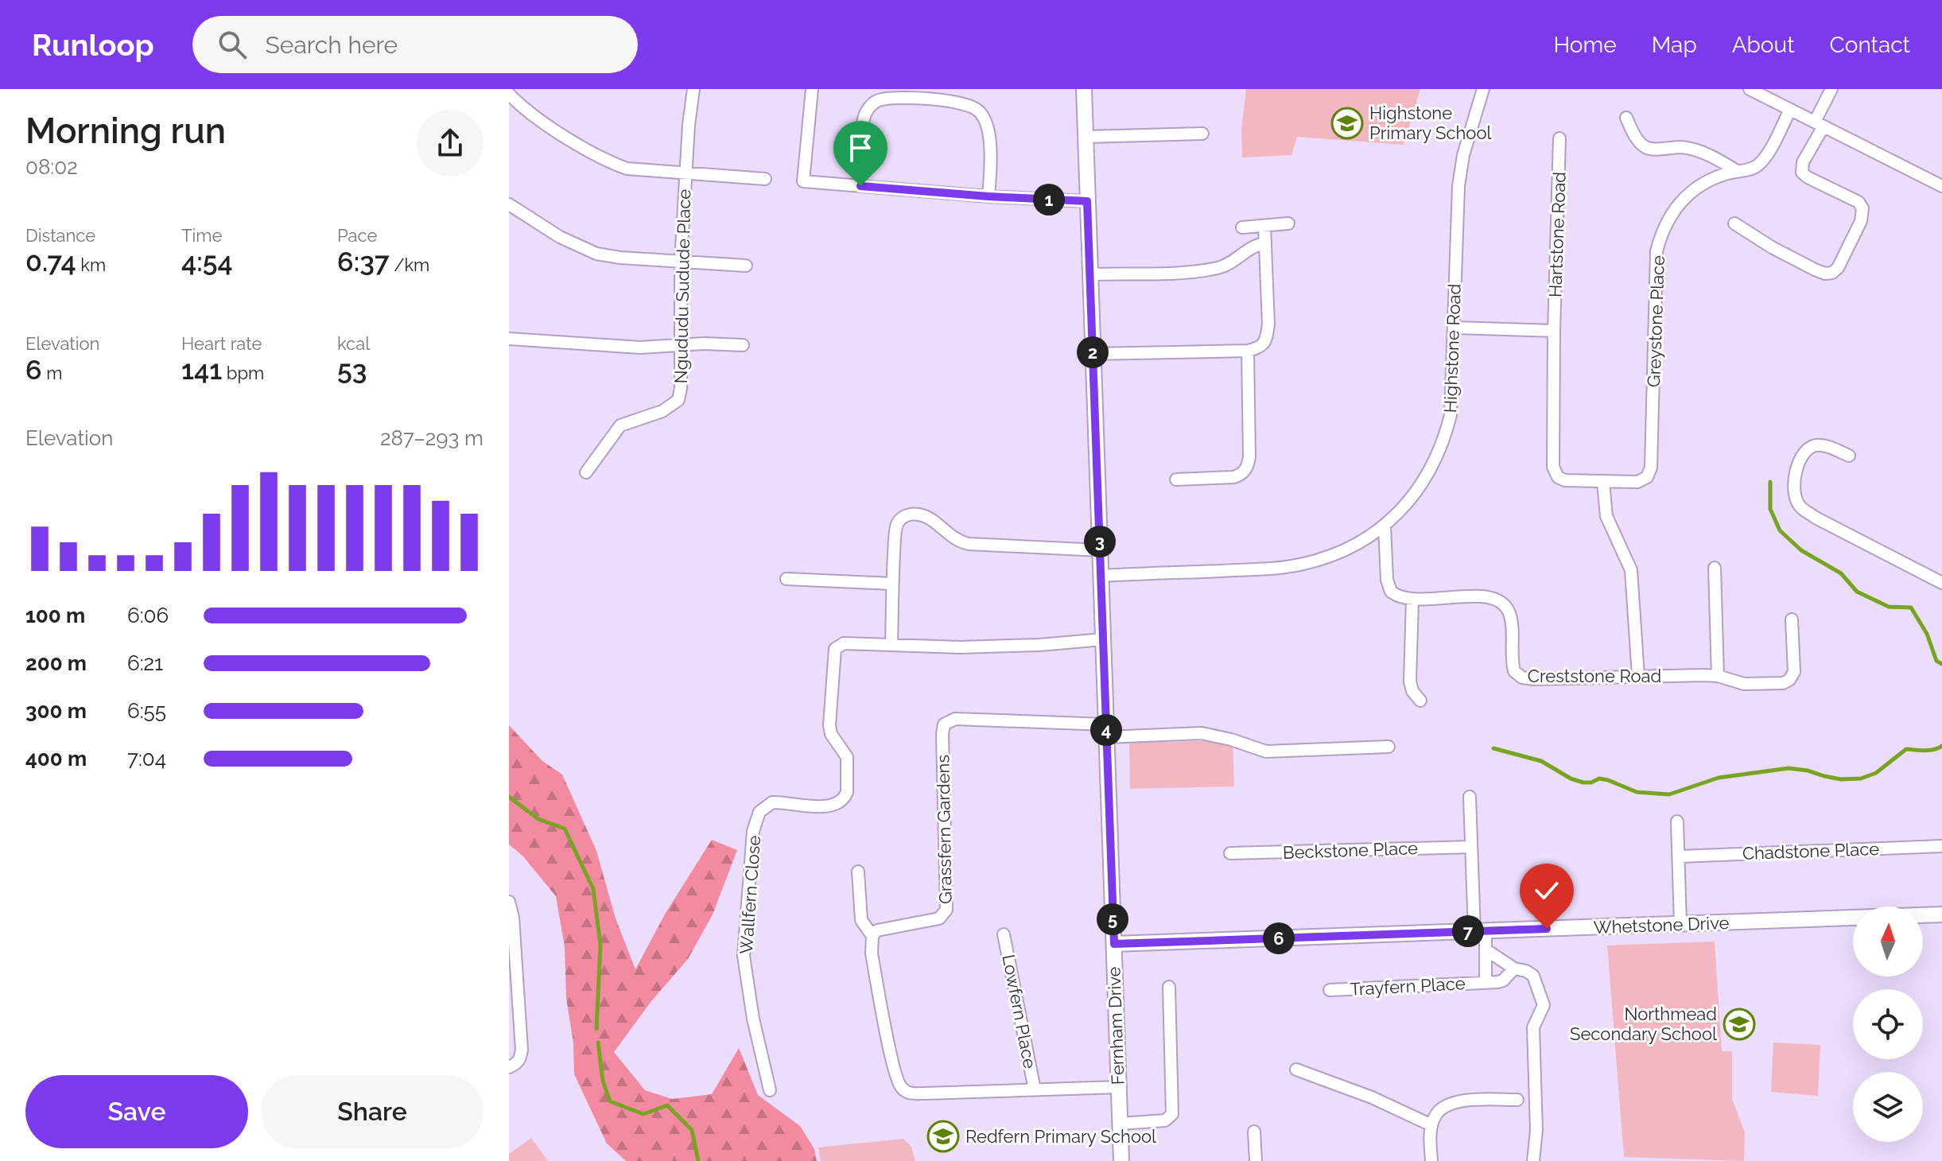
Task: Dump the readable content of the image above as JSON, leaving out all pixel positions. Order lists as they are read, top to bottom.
{
  "streets": {
    "street": [
      "Hartstone Road",
      "Ngududu Sudude Place",
      "Greystone Place",
      "Highstone Road",
      "Creststone Road",
      "Grassfern Gardens",
      "Beckstone Place",
      "Chadstone Place",
      "Wallfern Close",
      "Whetstone Drive",
      "Trayfern Place",
      "Lowfern Place",
      "Fernham Drive"
    ]
  },
  "crossings": [
    ["Hartstone Road", "Greystone Place"],
    ["Highstone Road", "Fernham Drive"],
    ["Grassfern Gardens", "Fernham Drive"],
    ["Wallfern Close", "Fernham Drive"],
    ["Whetstone Drive", "Trayfern Place"],
    ["Whetstone Drive", "Fernham Drive"]
  ],
  "places": {
    "school or university": ["Highstone Primary School", "Northmead Secondary School", "Redfern Primary School"]
  },
  "north": "top",
  "page": {
    "header": "Runloop",
    "search": "Search here",
    "nav": [
      "Home",
      "Map",
      "About",
      "Contact"
    ],
    "heading": ["Morning run", "08:02"],
    "pins": [
      "1",
      "2",
      "3",
      "4",
      "5",
      "7",
      "6"
    ],
    "stats": [
      ["Distance", "0.74 km"],
      ["Time", "4:54"],
      ["Pace", "6:37 /km"],
      ["Elevation", "6 m"],
      ["Heart rate", "141 bpm"],
      ["kcal", "53"]
    ],
    "chart": ["Elevation", "287–293 m"],
    "list": [
      {
        "name": "100 m",
        "note": "6:06"
      },
      {
        "name": "200 m",
        "note": "6:21"
      },
      {
        "name": "300 m",
        "note": "6:55"
      },
      {
        "name": "400 m",
        "note": "7:04"
      }
    ],
    "buttons": ["Save", "Share"]
  }
}
